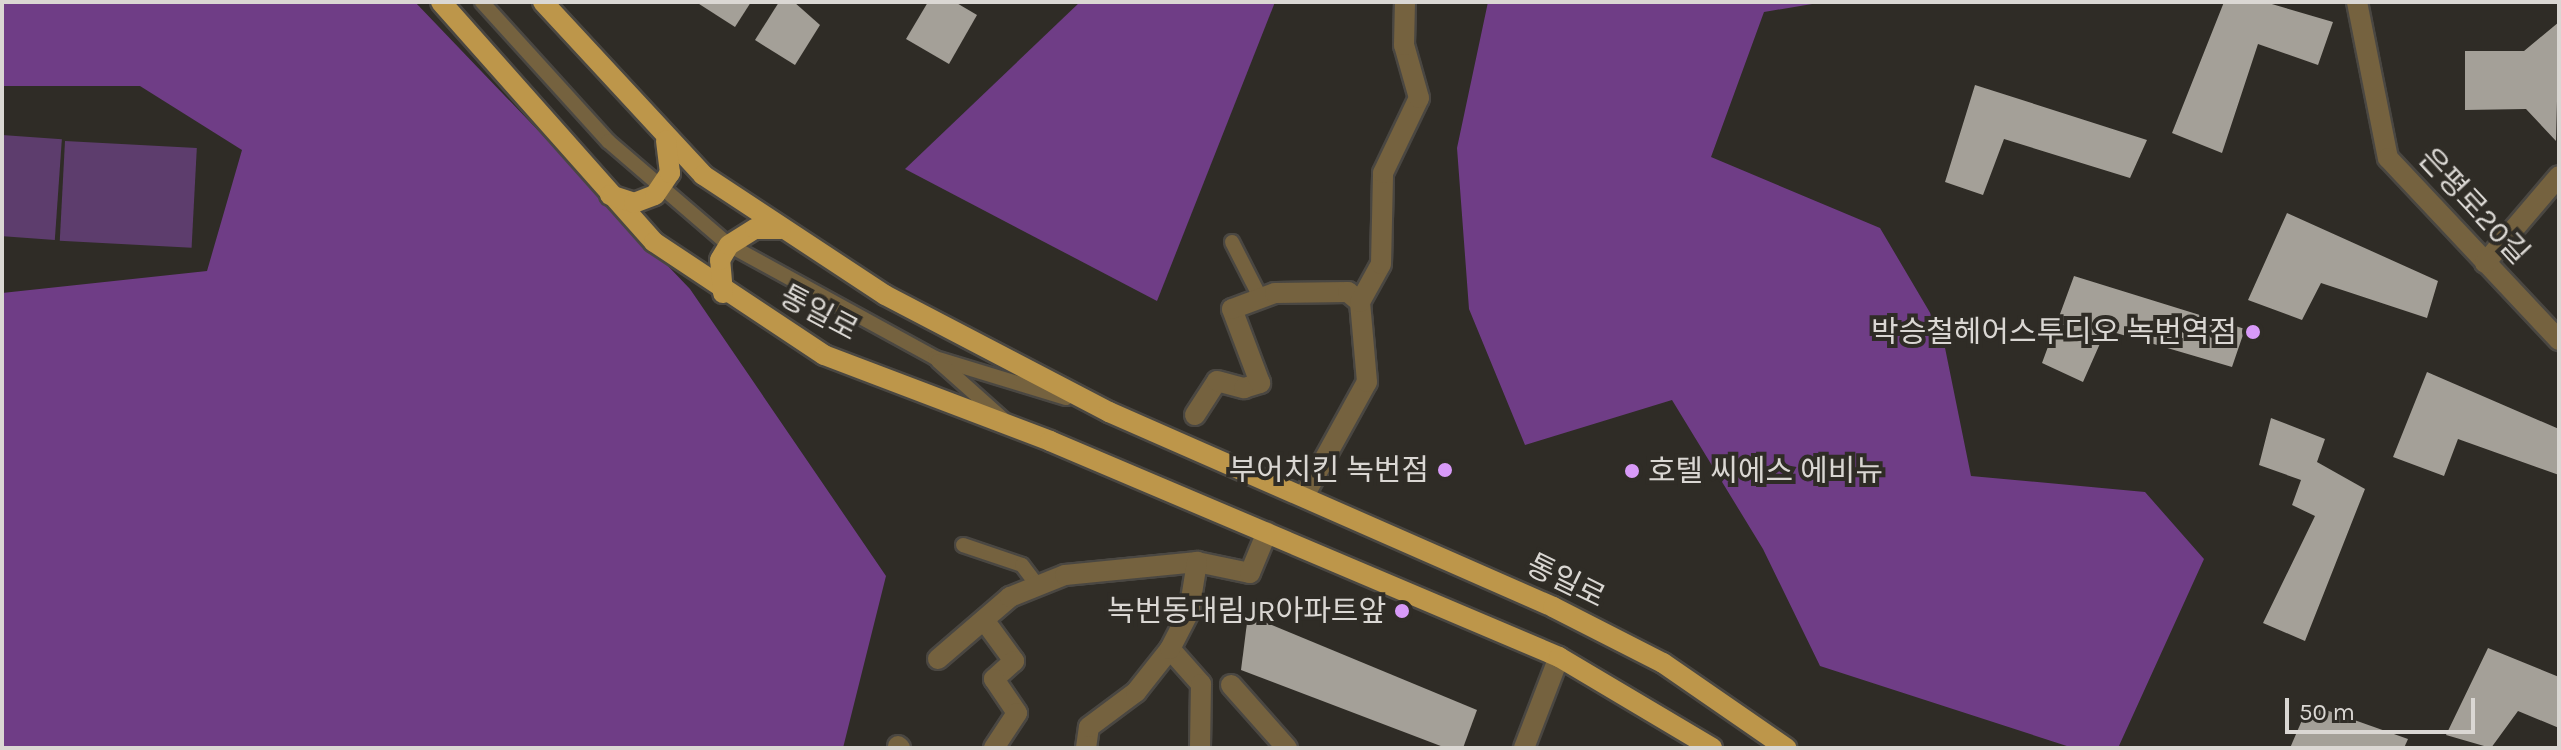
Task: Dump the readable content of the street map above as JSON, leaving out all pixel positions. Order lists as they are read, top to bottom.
{
  "streets": {
    "main road": ["통일로"],
    "street": ["은평로20길"]
  },
  "places": [
    "박승철헤어스투디오 녹번역점",
    "부어치킨 녹번점",
    "호텔 씨에스 에비뉴",
    "녹번동대림JR아파트앞"
  ],
  "scale_bar": "50 m"
}
